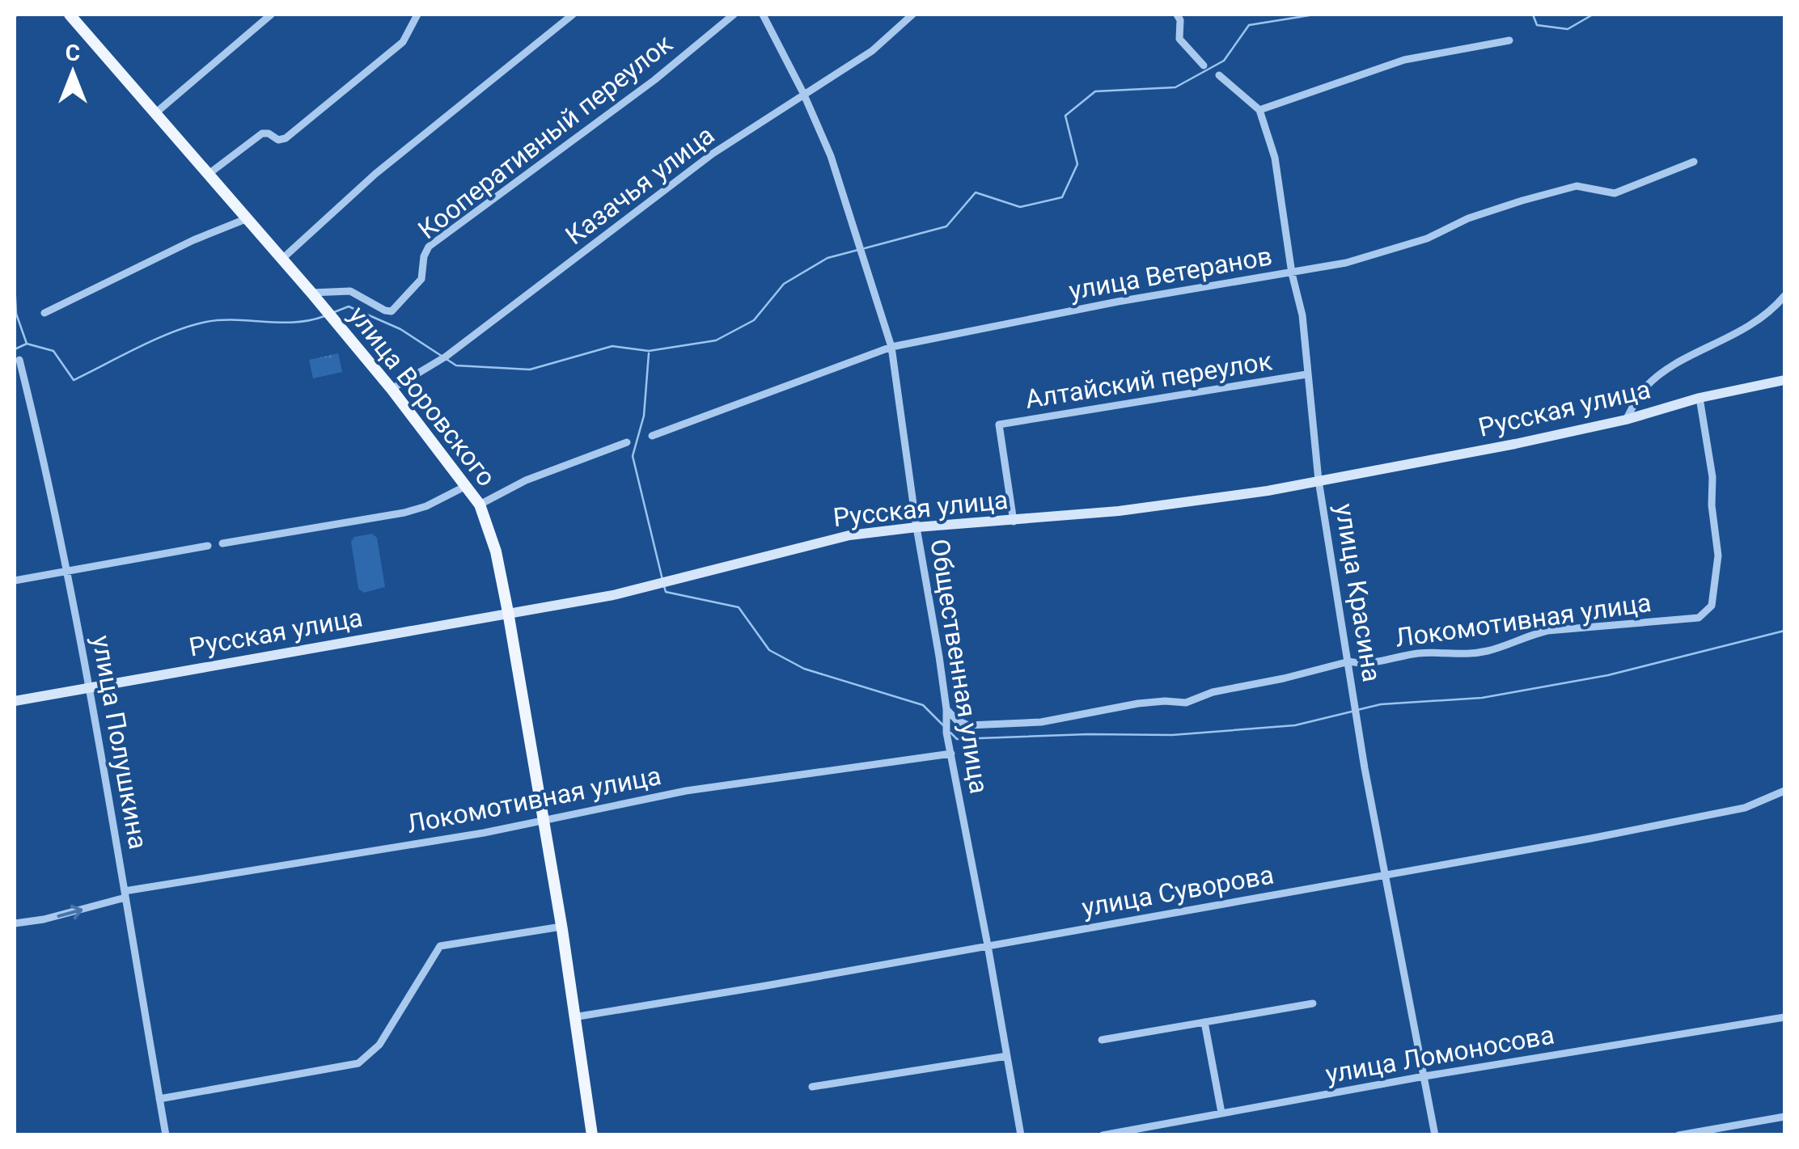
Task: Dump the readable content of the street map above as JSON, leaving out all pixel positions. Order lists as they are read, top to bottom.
{
  "streets": {
    "main road": ["улица Воровского"],
    "street": [
      "Кооперативный переулок",
      "Казачья улица",
      "улица Ветеранов",
      "Алтайский переулок",
      "Русская улица",
      "улица Красина",
      "Локомотивная улица",
      "Общественная улица",
      "улица Полушкина",
      "улица Суворова",
      "улица Ломоносова"
    ]
  },
  "crossings": [
    ["Кооперативный переулок", "улица Воровского"],
    ["Казачья улица", "улица Воровского"],
    ["Казачья улица", "Общественная улица"],
    ["улица Ветеранов", "улица Красина"],
    ["улица Ветеранов", "Общественная улица"],
    ["Алтайский переулок", "Русская улица"],
    ["Алтайский переулок", "улица Красина"],
    ["улица Воровского", "Русская улица"],
    ["улица Воровского", "Локомотивная улица"],
    ["улица Воровского", "улица Суворова"],
    ["Русская улица", "улица Красина"],
    ["Русская улица", "Локомотивная улица"],
    ["Русская улица", "Общественная улица"],
    ["Русская улица", "улица Полушкина"],
    ["улица Красина", "Локомотивная улица"],
    ["улица Красина", "улица Суворова"],
    ["улица Красина", "улица Ломоносова"],
    ["Локомотивная улица", "Общественная улица"],
    ["Локомотивная улица", "улица Полушкина"],
    ["Общественная улица", "улица Суворова"]
  ],
  "north": "top"
}
